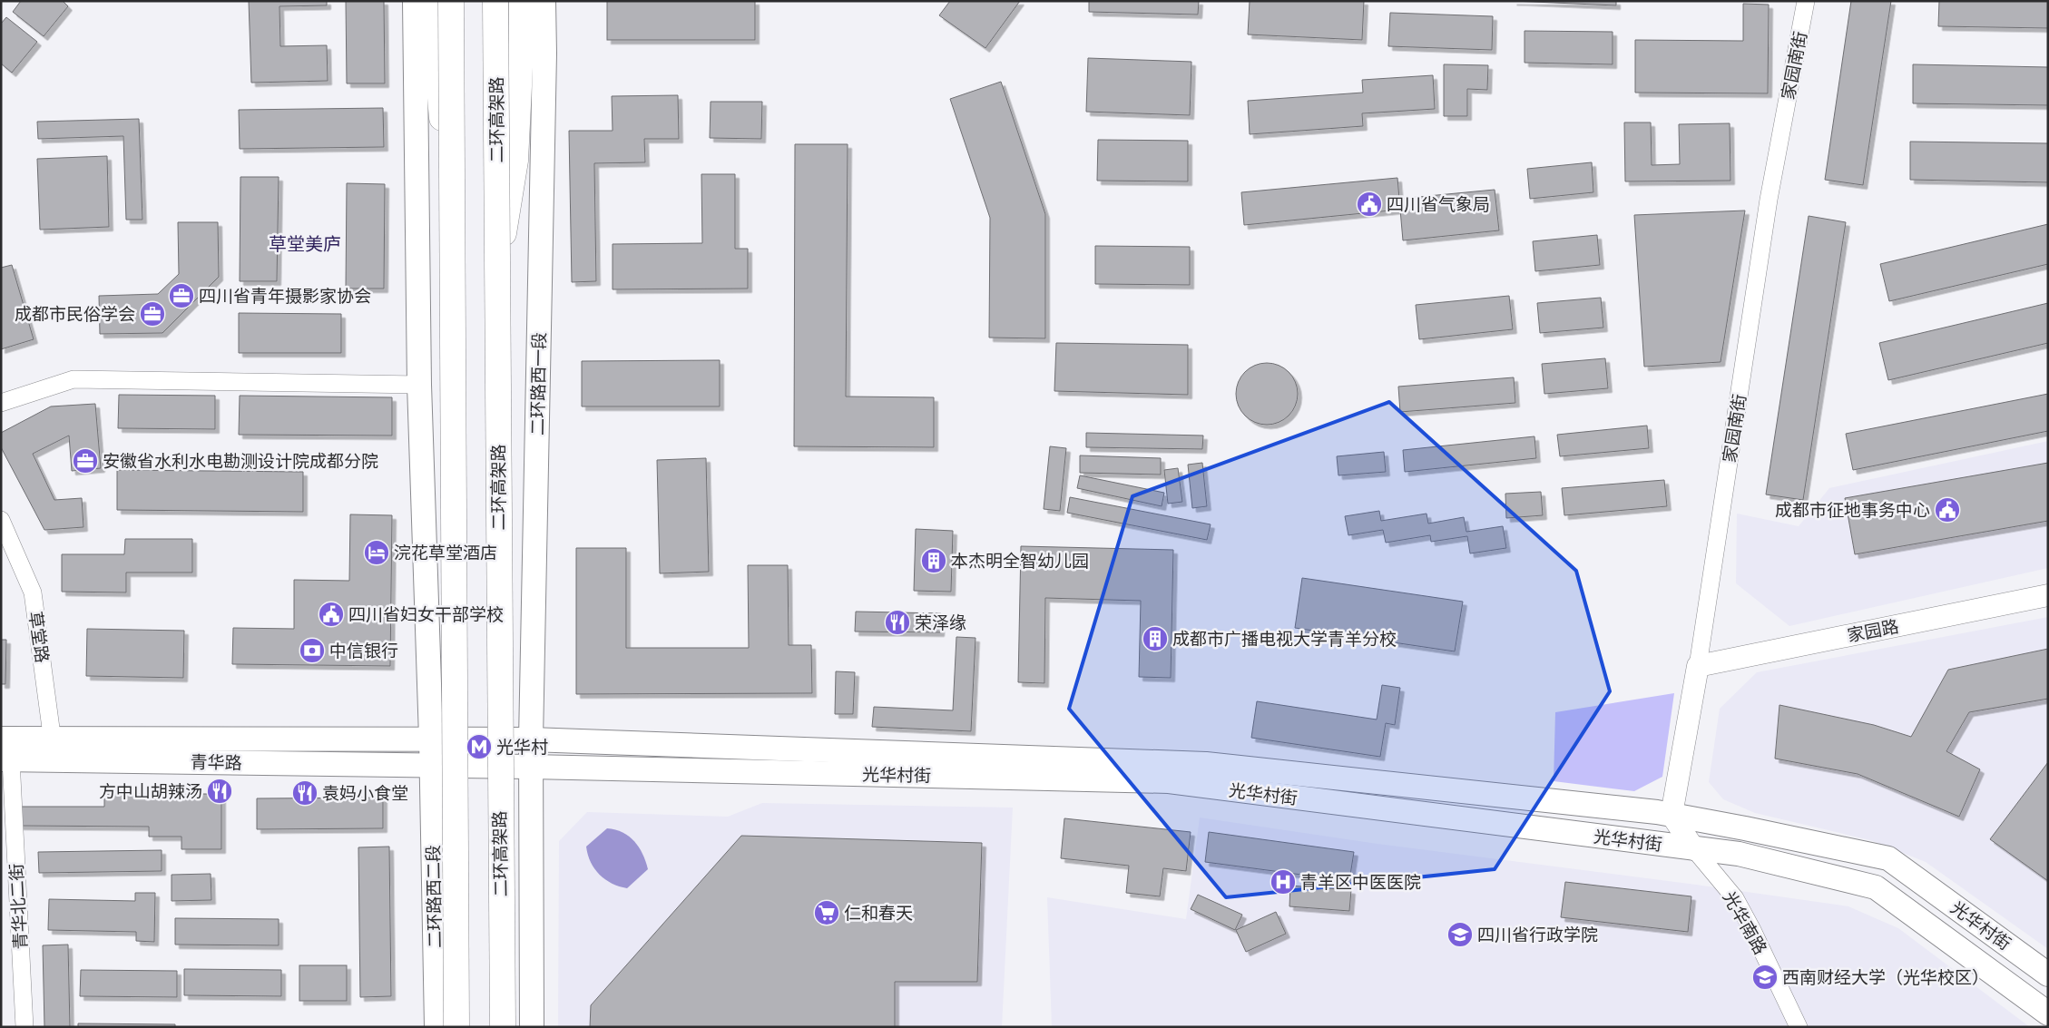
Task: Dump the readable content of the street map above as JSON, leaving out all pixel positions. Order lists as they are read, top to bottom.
{
  "streets": {
    "highway": ["二环高架路"],
    "main road": [
      "二环路西一段",
      "青华路",
      "光华村街",
      "二环路西二段"
    ],
    "street": [
      "家园南街",
      "家园路",
      "草堂路",
      "青华北二街",
      "光华南路"
    ]
  },
  "crossings": [
    ["家园南街", "家园路"],
    ["家园南街", "光华村街"],
    ["二环路西一段", "光华村街"],
    ["草堂路", "青华路"],
    ["青华路", "光华村街"],
    ["青华路", "二环路西二段"],
    ["青华路", "青华北二街"],
    ["光华村街", "二环路西二段"],
    ["光华村街", "光华南路"]
  ],
  "districts": ["草堂美庐"],
  "places": {
    "public building": ["四川省气象局", "成都市征地事务中心", "四川省妇女干部学校"],
    "office": ["四川省青年摄影家协会", "成都市民俗学会", "安徽省水利水电勘测设计院成都分院"],
    "hotel": ["浣花草堂酒店"],
    "building": ["本杰明全智幼儿园", "成都市广播电视大学青羊分校"],
    "restaurant": ["荣泽缘", "方中山胡辣汤", "袁妈小食堂"],
    "bank": ["中信银行"],
    "metro station": ["光华村"],
    "hospital": ["青羊区中医医院"],
    "supermarket": ["仁和春天"],
    "school or university": ["四川省行政学院", "西南财经大学（光华校区）"]
  }
}
